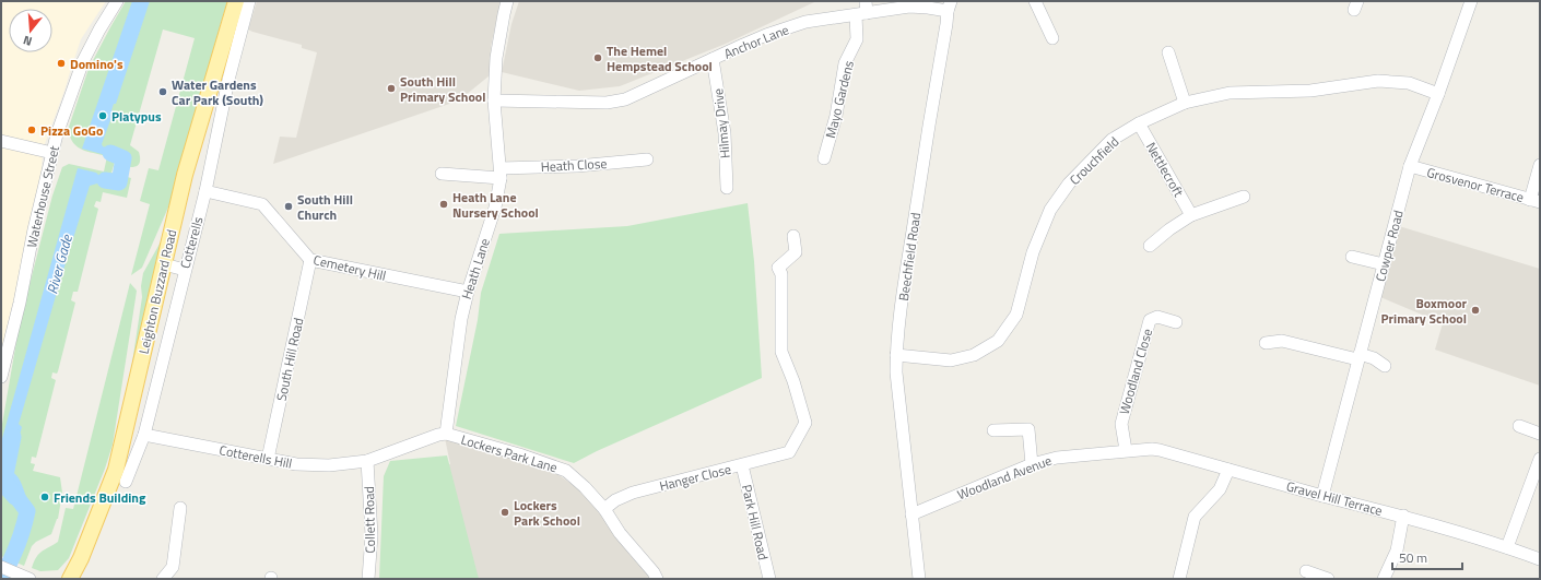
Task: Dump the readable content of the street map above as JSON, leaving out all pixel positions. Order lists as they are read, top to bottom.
{
  "streets": {
    "main road": ["Leighton Buzzard Road"],
    "street": [
      "Anchor Lane",
      "Mayo Gardens",
      "Hilmay Drive",
      "Crouchfield",
      "Heath Close",
      "Nettlecroft",
      "Grosvenor Terrace",
      "Waterhouse Street",
      "Cotterells",
      "Cowper Road",
      "Beechfield Road",
      "Cemetery Hill",
      "Heath Lane",
      "South Hill Road",
      "Woodland Close",
      "Lockers Park Lane",
      "Cotterells Hill",
      "Hanger Close",
      "Woodland Avenue",
      "Gravel Hill Terrace",
      "Collett Road",
      "Park Hill Road"
    ]
  },
  "crossings": [
    ["Anchor Lane", "Mayo Gardens"],
    ["Anchor Lane", "Hilmay Drive"],
    ["Anchor Lane", "Beechfield Road"],
    ["Anchor Lane", "Heath Lane"],
    ["Crouchfield", "Nettlecroft"],
    ["Crouchfield", "Cowper Road"],
    ["Crouchfield", "Beechfield Road"],
    ["Heath Close", "Heath Lane"],
    ["Grosvenor Terrace", "Cowper Road"],
    ["Cotterells", "Cemetery Hill"],
    ["Cotterells", "Cotterells Hill"],
    ["Cowper Road", "Gravel Hill Terrace"],
    ["Beechfield Road", "Woodland Avenue"],
    ["Cemetery Hill", "Heath Lane"],
    ["Cemetery Hill", "South Hill Road"],
    ["Heath Lane", "Lockers Park Lane"],
    ["South Hill Road", "Cotterells Hill"],
    ["Woodland Close", "Woodland Avenue"],
    ["Woodland Close", "Gravel Hill Terrace"],
    ["Lockers Park Lane", "Cotterells Hill"],
    ["Lockers Park Lane", "Hanger Close"],
    ["Lockers Park Lane", "Collett Road"],
    ["Cotterells Hill", "Collett Road"],
    ["Hanger Close", "Park Hill Road"],
    ["Woodland Avenue", "Gravel Hill Terrace"]
  ],
  "water": ["River Gade"],
  "places": [
    "The Hemel Hempstead School",
    "Domino's",
    "South Hill Primary School",
    "Water Gardens Car Park (South)",
    "Platypus",
    "Pizza GoGo",
    "Heath Lane Nursery School",
    "South Hill Church",
    "Boxmoor Primary School",
    "Friends Building",
    "Lockers Park School"
  ],
  "scale_bar": "50 m",
  "north": "bottom"
}
